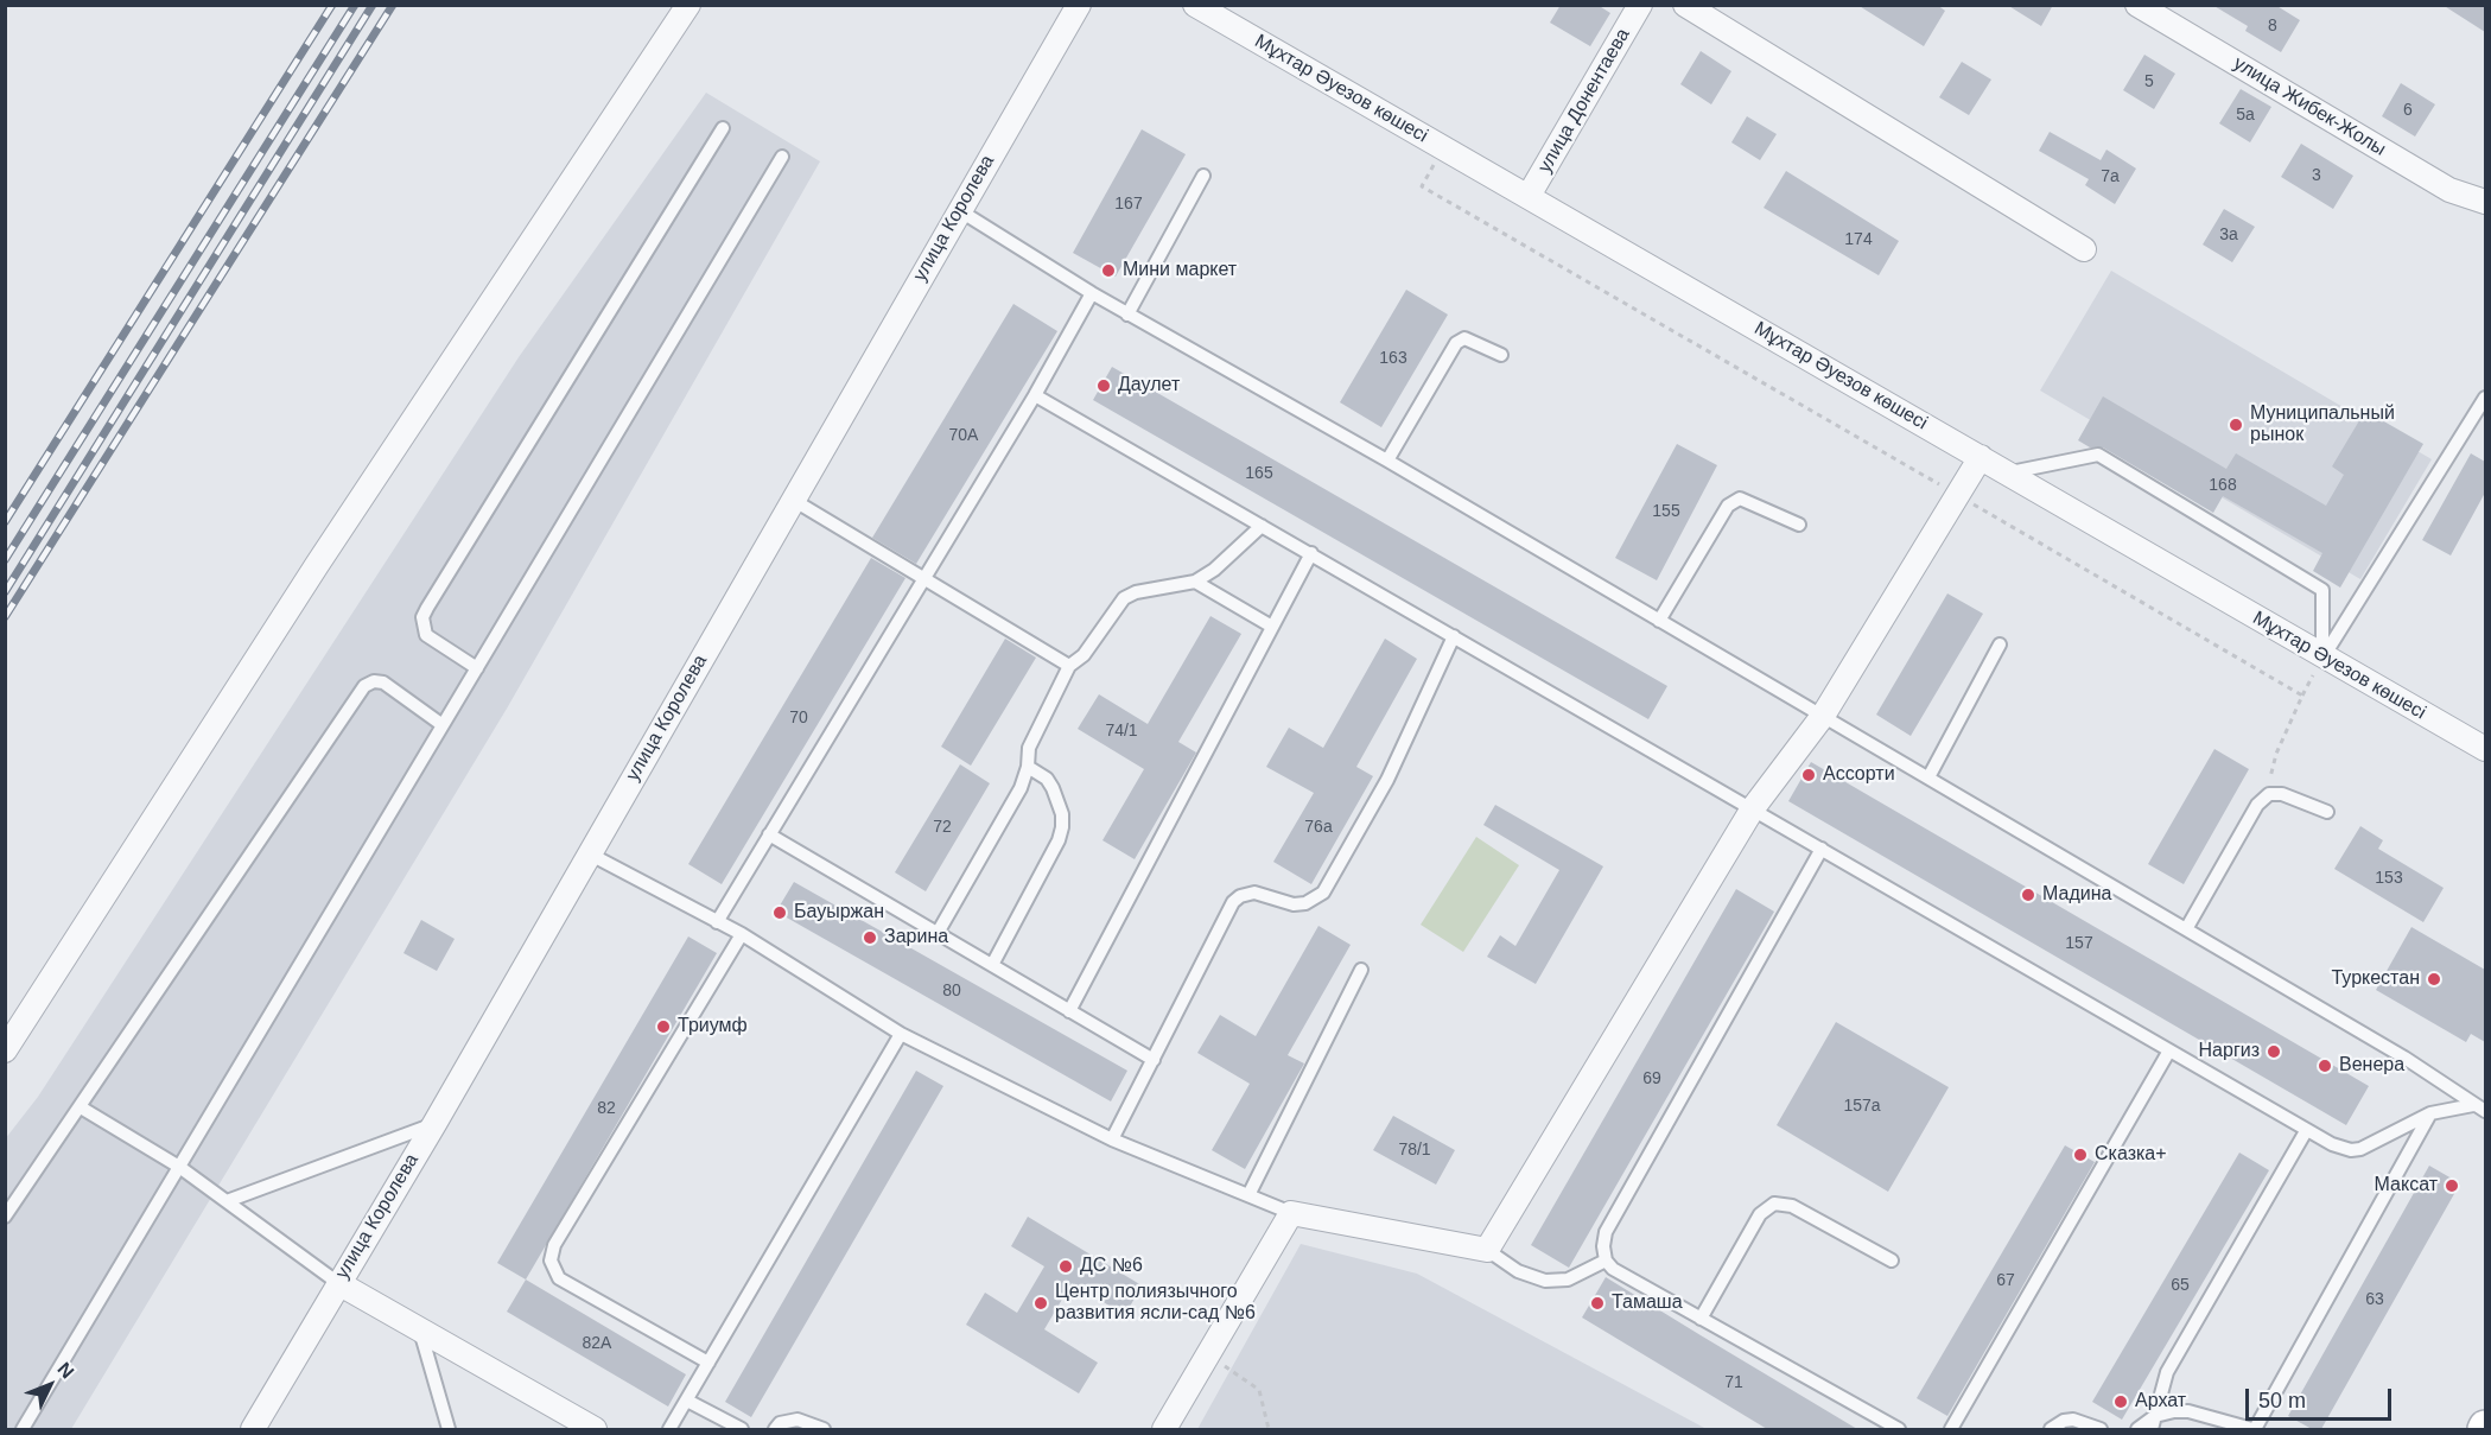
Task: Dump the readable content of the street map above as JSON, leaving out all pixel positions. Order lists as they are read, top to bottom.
{
  "streets": {
    "street": [
      "Мұхтар Әуезов көшесі",
      "улица Донентаева",
      "улица Жибек-Жолы",
      "улица Королева"
    ]
  },
  "crossings": [
    ["Мұхтар Әуезов көшесі", "улица Донентаева"]
  ],
  "places": [
    "Мини маркет",
    "Даулет",
    "Муниципальный рынок",
    "Ассорти",
    "Мадина",
    "Бауыржан",
    "Зарина",
    "Туркестан",
    "Триумф",
    "Наргиз",
    "Венера",
    "Сказка+",
    "Максат",
    "ДС №6",
    "Центр полиязычного развития ясли-сад №6",
    "Тамаша",
    "Архат"
  ],
  "house_numbers": [
    "8",
    "5",
    "6",
    "5а",
    "3",
    "7а",
    "167",
    "3а",
    "174",
    "163",
    "70А",
    "165",
    "168",
    "155",
    "70",
    "74/1",
    "72",
    "76а",
    "153",
    "157",
    "80",
    "69",
    "157а",
    "82",
    "78/1",
    "67",
    "65",
    "63",
    "82А",
    "71"
  ],
  "scale_bar": "50 m",
  "north": "top right"
}
